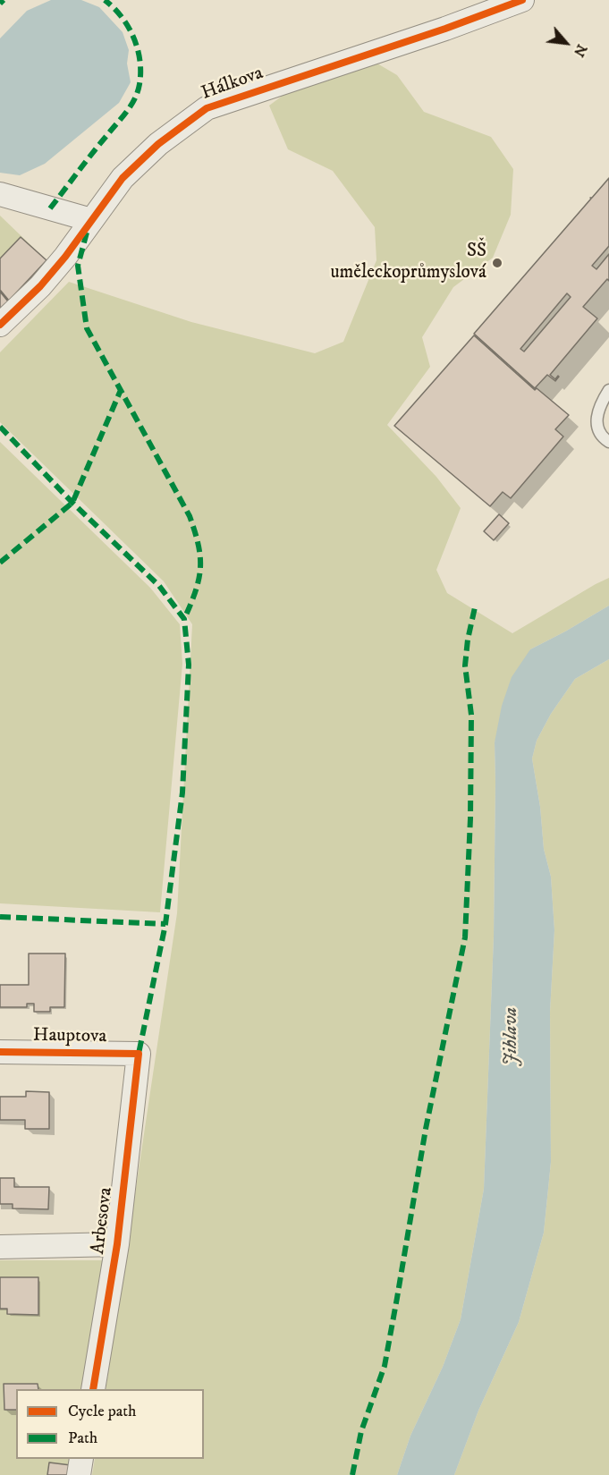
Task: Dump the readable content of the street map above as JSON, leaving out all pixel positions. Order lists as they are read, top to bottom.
{
  "streets": {
    "street": ["Hálkova", "Hauptova", "Arbesova"]
  },
  "crossings": [
    ["Hauptova", "Arbesova"]
  ],
  "water": ["Jihlava"],
  "places": ["SŠ uměleckoprůmyslová"],
  "legend": ["Cycle path", "Path"],
  "north": "bottom right"
}
